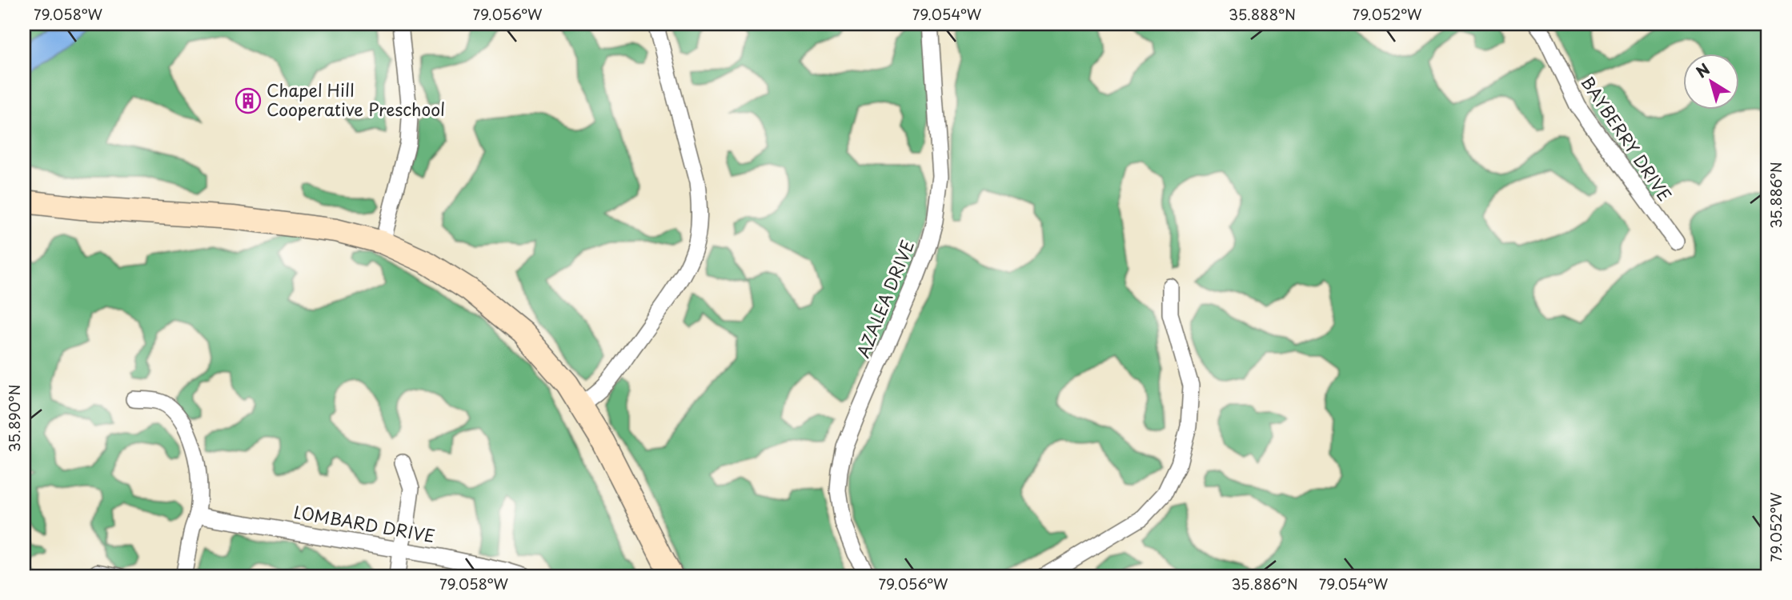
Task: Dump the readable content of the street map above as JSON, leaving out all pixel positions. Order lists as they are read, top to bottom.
{
  "streets": {
    "street": ["BAYBERRY DRIVE", "AZALEA DRIVE", "LOMBARD DRIVE"]
  },
  "places": {
    "building": ["Chapel Hill Cooperative Preschool"]
  },
  "north": "top left",
  "coordinates": [
    "79.058°W",
    "79.056°W",
    "79.054°W",
    "35.888°N",
    "79.052°W",
    "35.886°N",
    "35.890°N"
  ]
}
